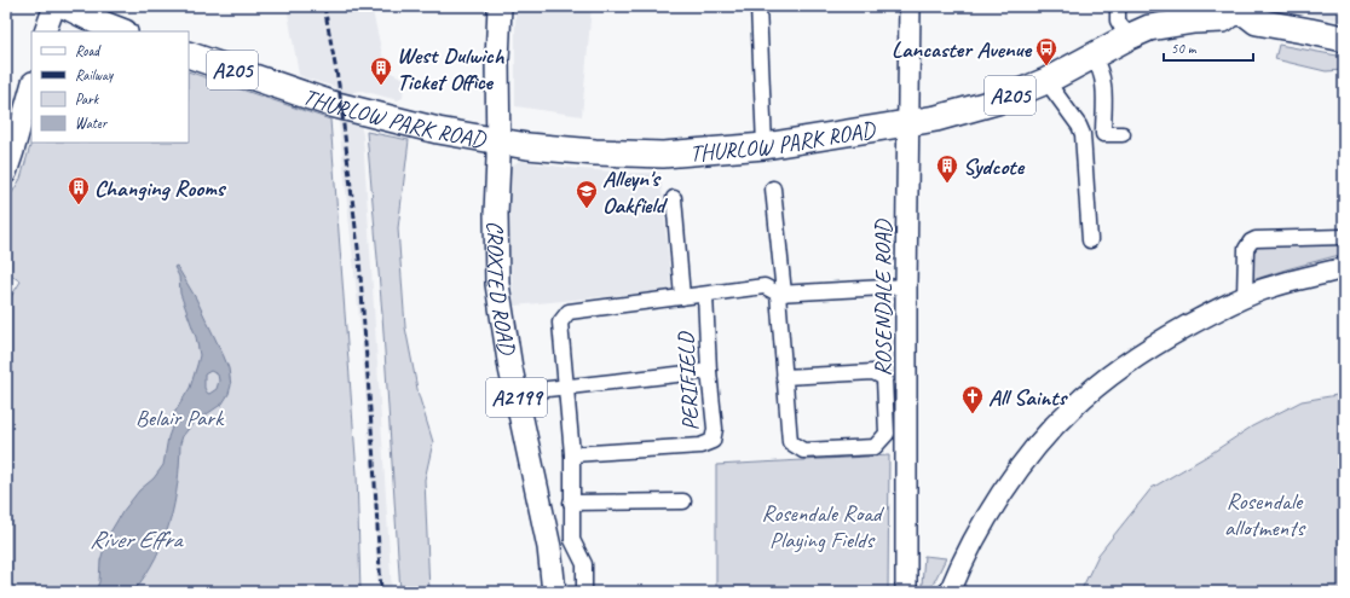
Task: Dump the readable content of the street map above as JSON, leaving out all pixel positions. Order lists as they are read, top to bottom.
{
  "streets": {
    "highway": ["A205", "THURLOW PARK ROAD"],
    "main road": ["CROXTED ROAD", "A2199"],
    "street": ["ROSENDALE ROAD", "PERIFIELD"]
  },
  "crossings": [
    ["THURLOW PARK ROAD", "CROXTED ROAD"],
    ["THURLOW PARK ROAD", "ROSENDALE ROAD"]
  ],
  "water": ["River Effra"],
  "parks": ["Belair Park", "Rosendale allotments", "Rosendale Road Playing Fields"],
  "places": {
    "bus stop": ["Lancaster Avenue"],
    "building": ["West Dulwich Ticket Office", "Sydcote", "Changing Rooms"],
    "school or university": ["Alleyn's Oakfield"],
    "church": ["All Saints"]
  },
  "legend": [
    "Road",
    "Railway",
    "Park",
    "Water"
  ],
  "scale_bar": "50 m"
}
